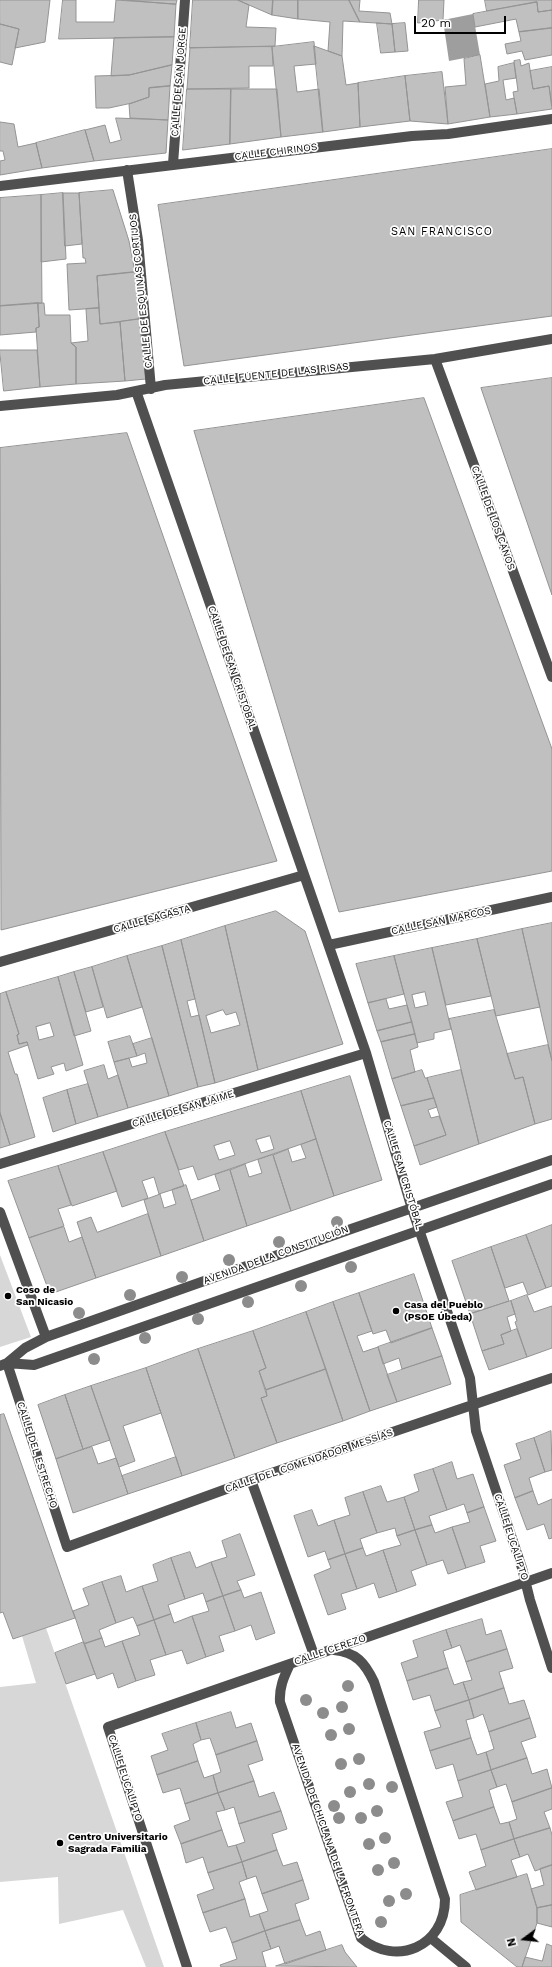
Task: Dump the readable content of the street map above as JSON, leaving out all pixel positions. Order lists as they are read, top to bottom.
{
  "streets": {
    "street": [
      "CALLE DE SAN JORGE",
      "CALLE CHIRINOS",
      "CALLE DE ESQUINAS CORTIJOS",
      "CALLE FUENTE DE LAS RISAS",
      "CALLE DE LOS CANOS",
      "CALLE DE SAN CRISTÓBAL",
      "CALLE SAGASTA",
      "CALLE SAN MARCOS",
      "CALLE DE SAN JAIME",
      "CALLE SAN CRISTÓBAL",
      "AVENIDA DE LA CONSTITUCIÓN",
      "CALLE DEL ESTRECHO",
      "CALLE DEL COMENDADOR MESSÍAS",
      "CALLE EUCALIPTO",
      "CALLE CEREZO",
      "AVENIDA DE CHICLANA DE LA FRONTERA"
    ]
  },
  "crossings": [
    ["CALLE DE SAN JORGE", "CALLE CHIRINOS"],
    ["CALLE CHIRINOS", "CALLE DE ESQUINAS CORTIJOS"],
    ["CALLE DE ESQUINAS CORTIJOS", "CALLE FUENTE DE LAS RISAS"],
    ["CALLE FUENTE DE LAS RISAS", "CALLE DE LOS CANOS"],
    ["CALLE FUENTE DE LAS RISAS", "CALLE DE SAN CRISTÓBAL"],
    ["CALLE DE SAN CRISTÓBAL", "CALLE SAGASTA"],
    ["CALLE DE SAN CRISTÓBAL", "CALLE SAN MARCOS"],
    ["CALLE DE SAN CRISTÓBAL", "CALLE SAN CRISTÓBAL"],
    ["CALLE SAN MARCOS", "CALLE SAN CRISTÓBAL"],
    ["CALLE DE SAN JAIME", "CALLE SAN CRISTÓBAL"],
    ["CALLE SAN CRISTÓBAL", "AVENIDA DE LA CONSTITUCIÓN"],
    ["CALLE SAN CRISTÓBAL", "CALLE DEL COMENDADOR MESSÍAS"],
    ["CALLE SAN CRISTÓBAL", "CALLE EUCALIPTO"],
    ["AVENIDA DE LA CONSTITUCIÓN", "CALLE DEL ESTRECHO"],
    ["CALLE DEL ESTRECHO", "CALLE DEL COMENDADOR MESSÍAS"],
    ["CALLE DEL COMENDADOR MESSÍAS", "CALLE EUCALIPTO"],
    ["CALLE EUCALIPTO", "CALLE CEREZO"],
    ["CALLE CEREZO", "AVENIDA DE CHICLANA DE LA FRONTERA"]
  ],
  "districts": ["SAN FRANCISCO"],
  "places": ["Coso de San Nicasio", "Casa del Pueblo (PSOE Úbeda)", "Centro Universitario Sagrada Familia"],
  "scale_bar": "20 m",
  "north": "left"
}
